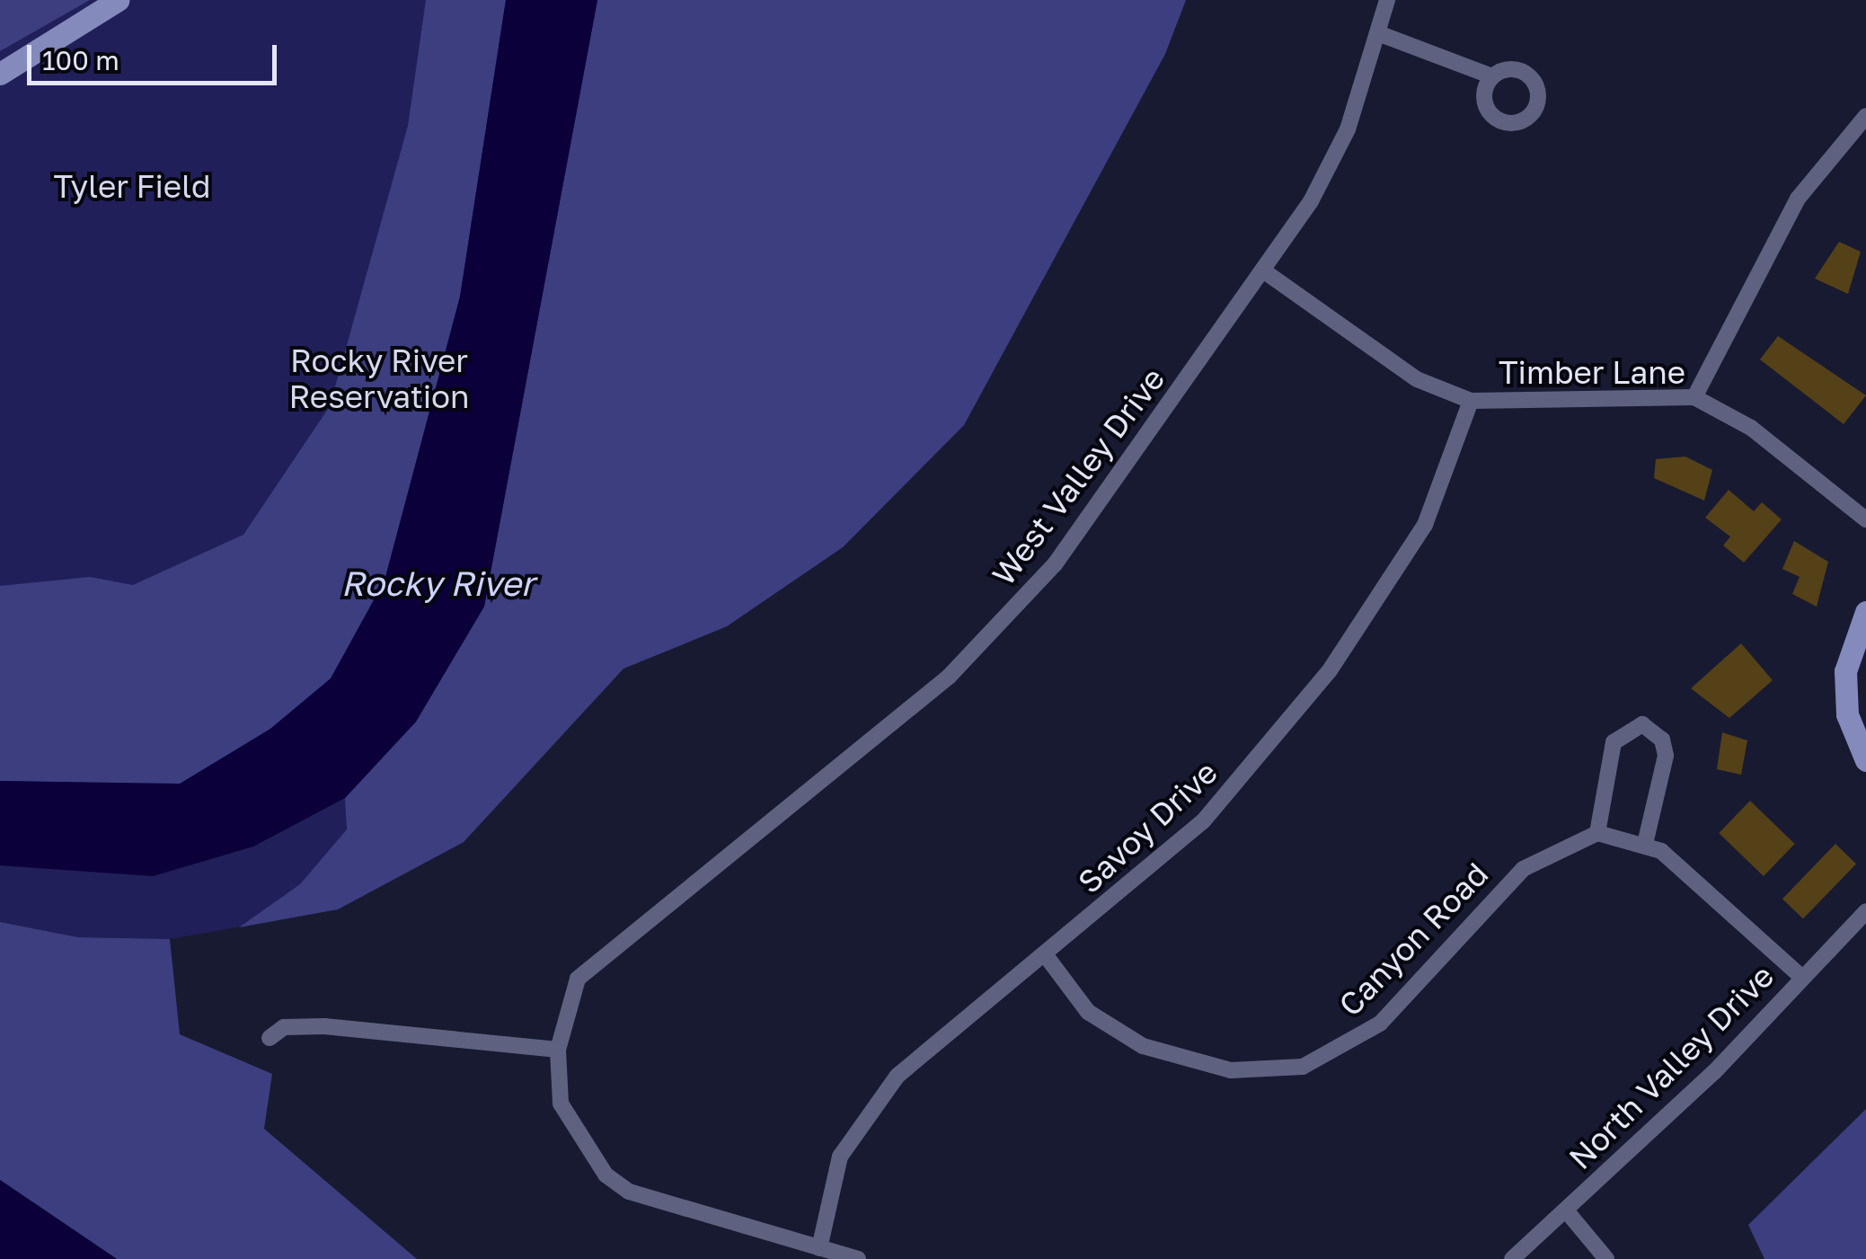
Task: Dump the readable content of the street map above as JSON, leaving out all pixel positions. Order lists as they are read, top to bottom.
{
  "streets": {
    "street": [
      "Timber Lane",
      "West Valley Drive",
      "Savoy Drive",
      "Canyon Road",
      "North Valley Drive"
    ]
  },
  "crossings": [
    ["Timber Lane", "West Valley Drive"],
    ["Timber Lane", "Savoy Drive"],
    ["Savoy Drive", "Canyon Road"]
  ],
  "water": ["Rocky River"],
  "parks": ["Tyler Field", "Rocky River Reservation"],
  "scale_bar": "100 m"
}
